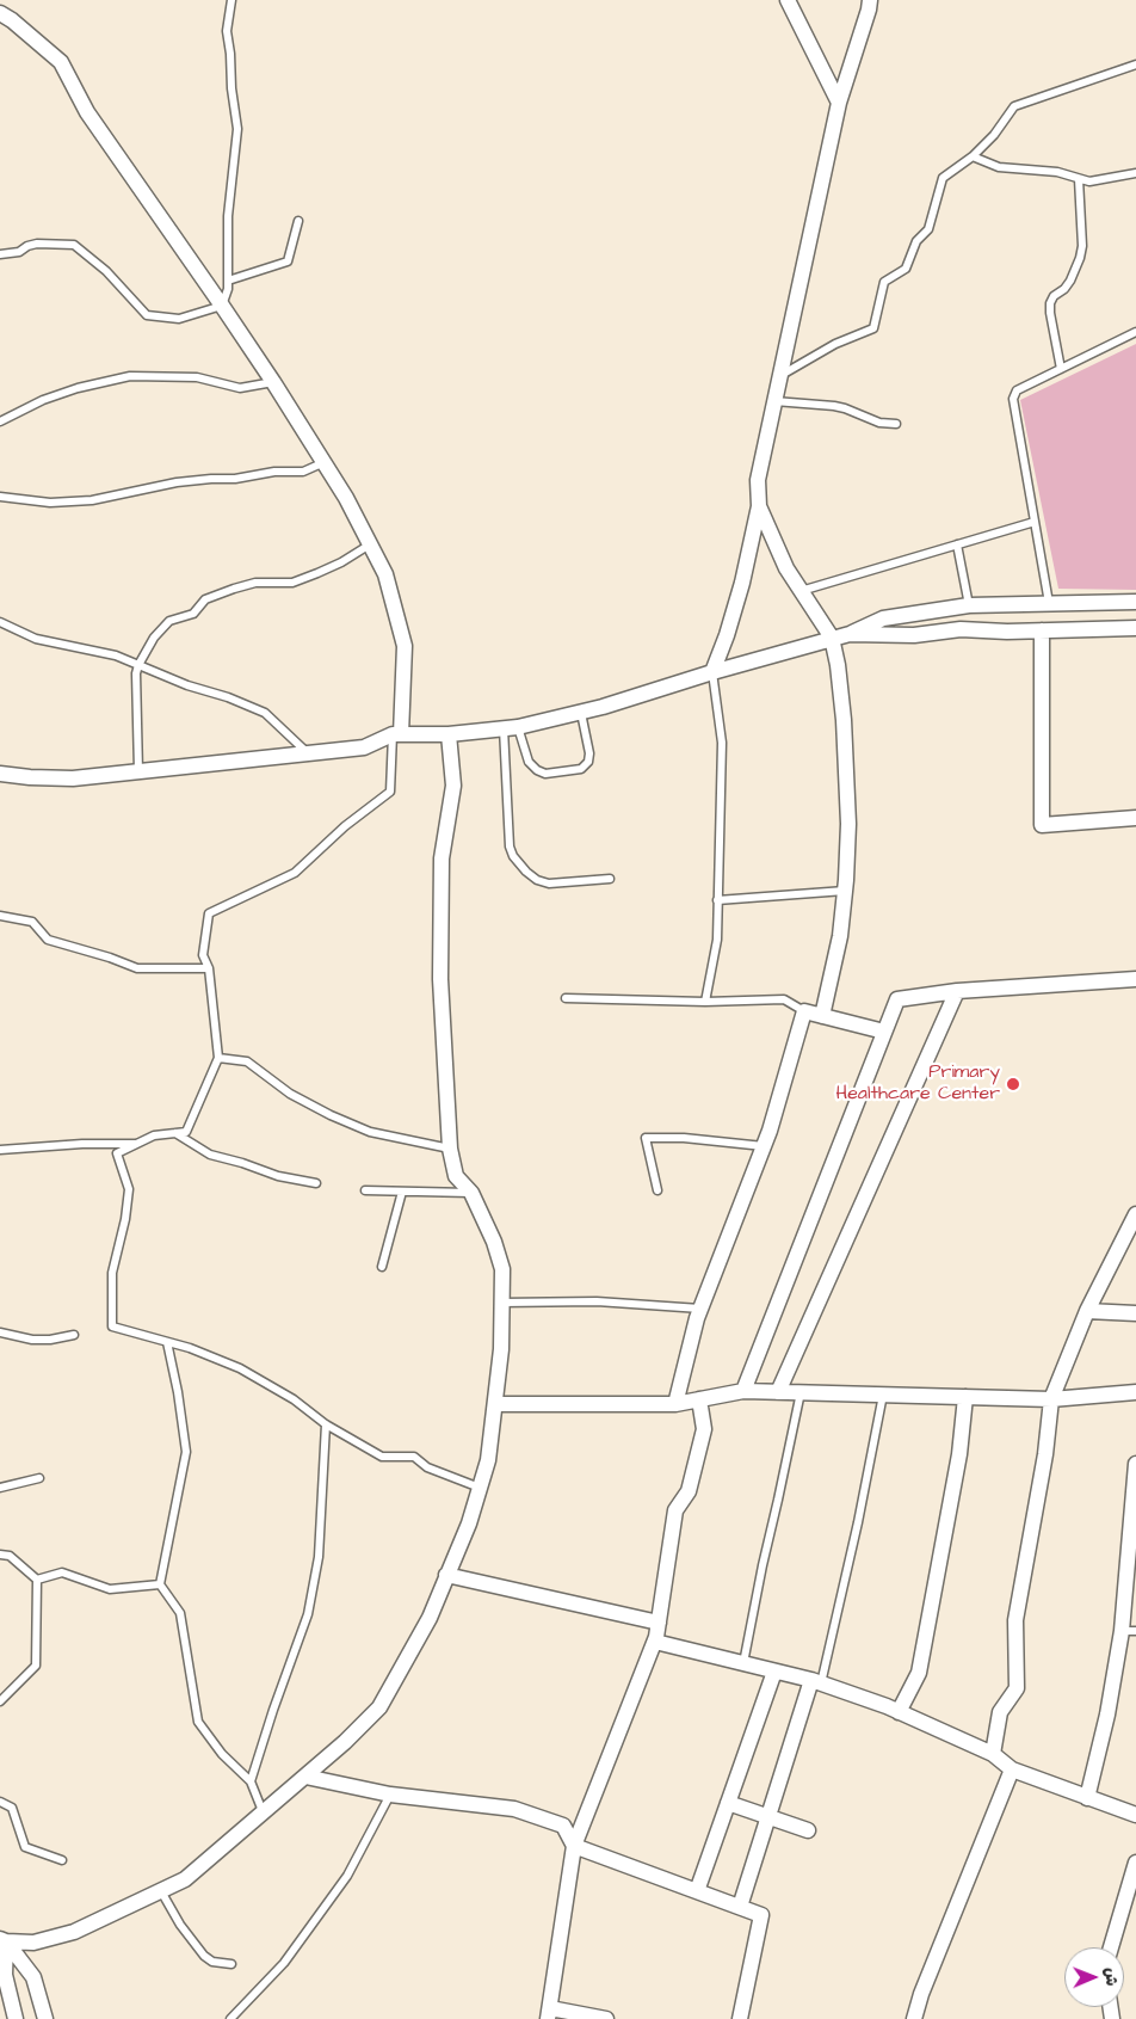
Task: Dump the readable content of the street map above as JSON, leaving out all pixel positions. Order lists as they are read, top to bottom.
{
  "places": ["Primary Healthcare Center"],
  "north": "right"
}
